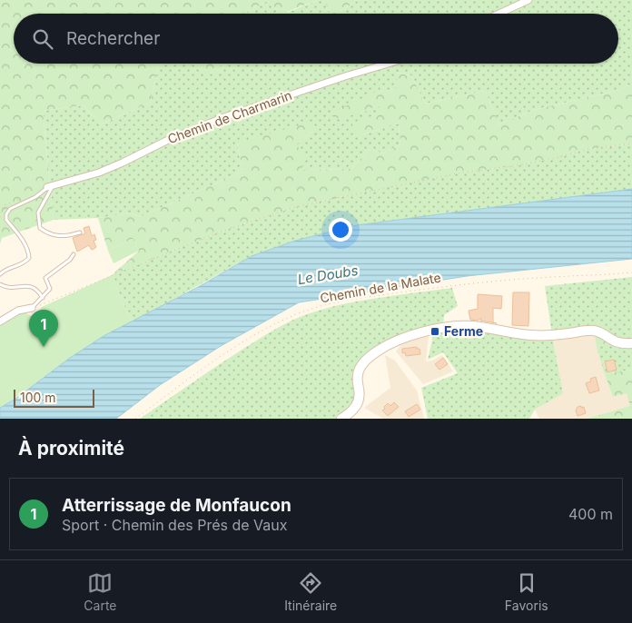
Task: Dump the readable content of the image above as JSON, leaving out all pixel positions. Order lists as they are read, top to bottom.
{
  "streets": {
    "street": ["Chemin de Charmarin"],
    "path": ["Chemin de la Malate"]
  },
  "water": ["Le Doubs"],
  "places": {
    "transit": ["Ferme"]
  },
  "scale_bar": "100 m",
  "page": {
    "search": "Rechercher",
    "pins": "1",
    "scale": "100 m",
    "heading": "À proximité",
    "list": [
      {
        "mark": "1",
        "name": "Atterrissage de Monfaucon",
        "note": "Sport · Chemin des Prés de Vaux",
        "value": "400 m"
      }
    ],
    "nav": ["Carte", "Itinéraire", "Favoris"]
  }
}
